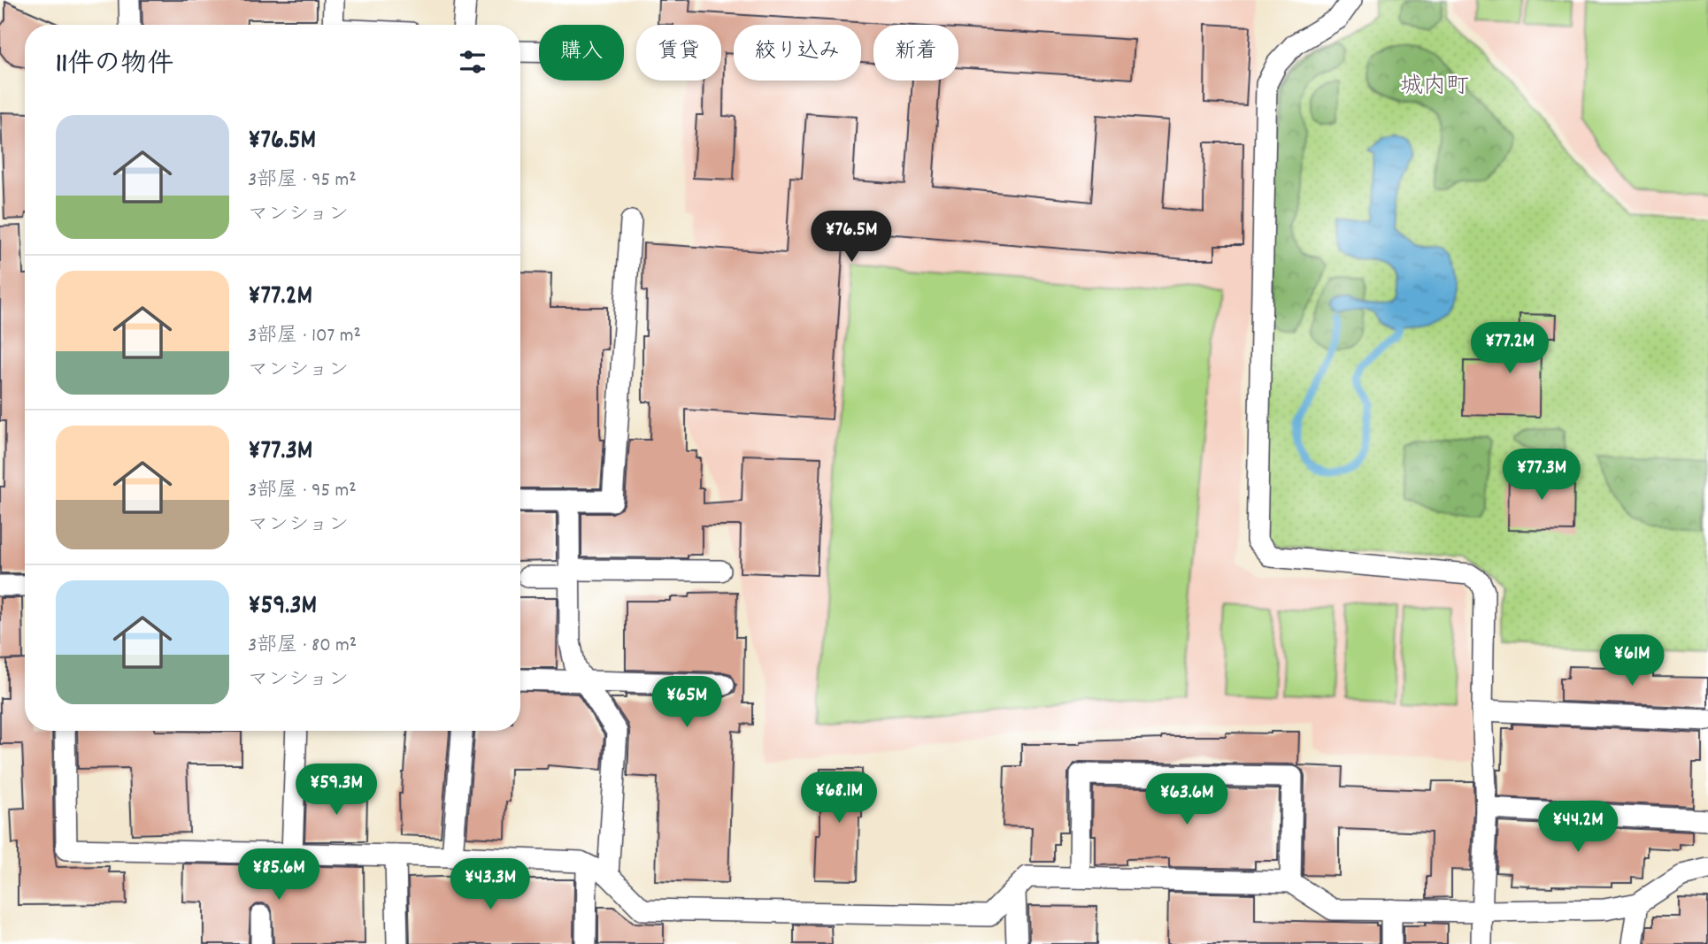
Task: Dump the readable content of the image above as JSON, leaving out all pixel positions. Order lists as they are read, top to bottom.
{
  "districts": ["城内町"],
  "page": {
    "chip": [
      "購入",
      "賃貸",
      "絞り込み",
      "新着"
    ],
    "heading": "11件の物件",
    "list": [
      {
        "name": "¥76.5M",
        "note": "3部屋 · 95 m² · マンション"
      },
      {
        "name": "¥77.2M",
        "note": "3部屋 · 107 m² · マンション"
      },
      {
        "name": "¥77.3M",
        "note": "3部屋 · 95 m² · マンション"
      },
      {
        "name": "¥59.3M",
        "note": "3部屋 · 80 m² · マンション"
      }
    ],
    "price": [
      "¥76.5M",
      "¥77.2M",
      "¥77.3M",
      "¥61M",
      "¥65M",
      "¥59.3M",
      "¥68.1M",
      "¥63.6M",
      "¥44.2M",
      "¥85.6M",
      "¥43.3M"
    ]
  }
}
